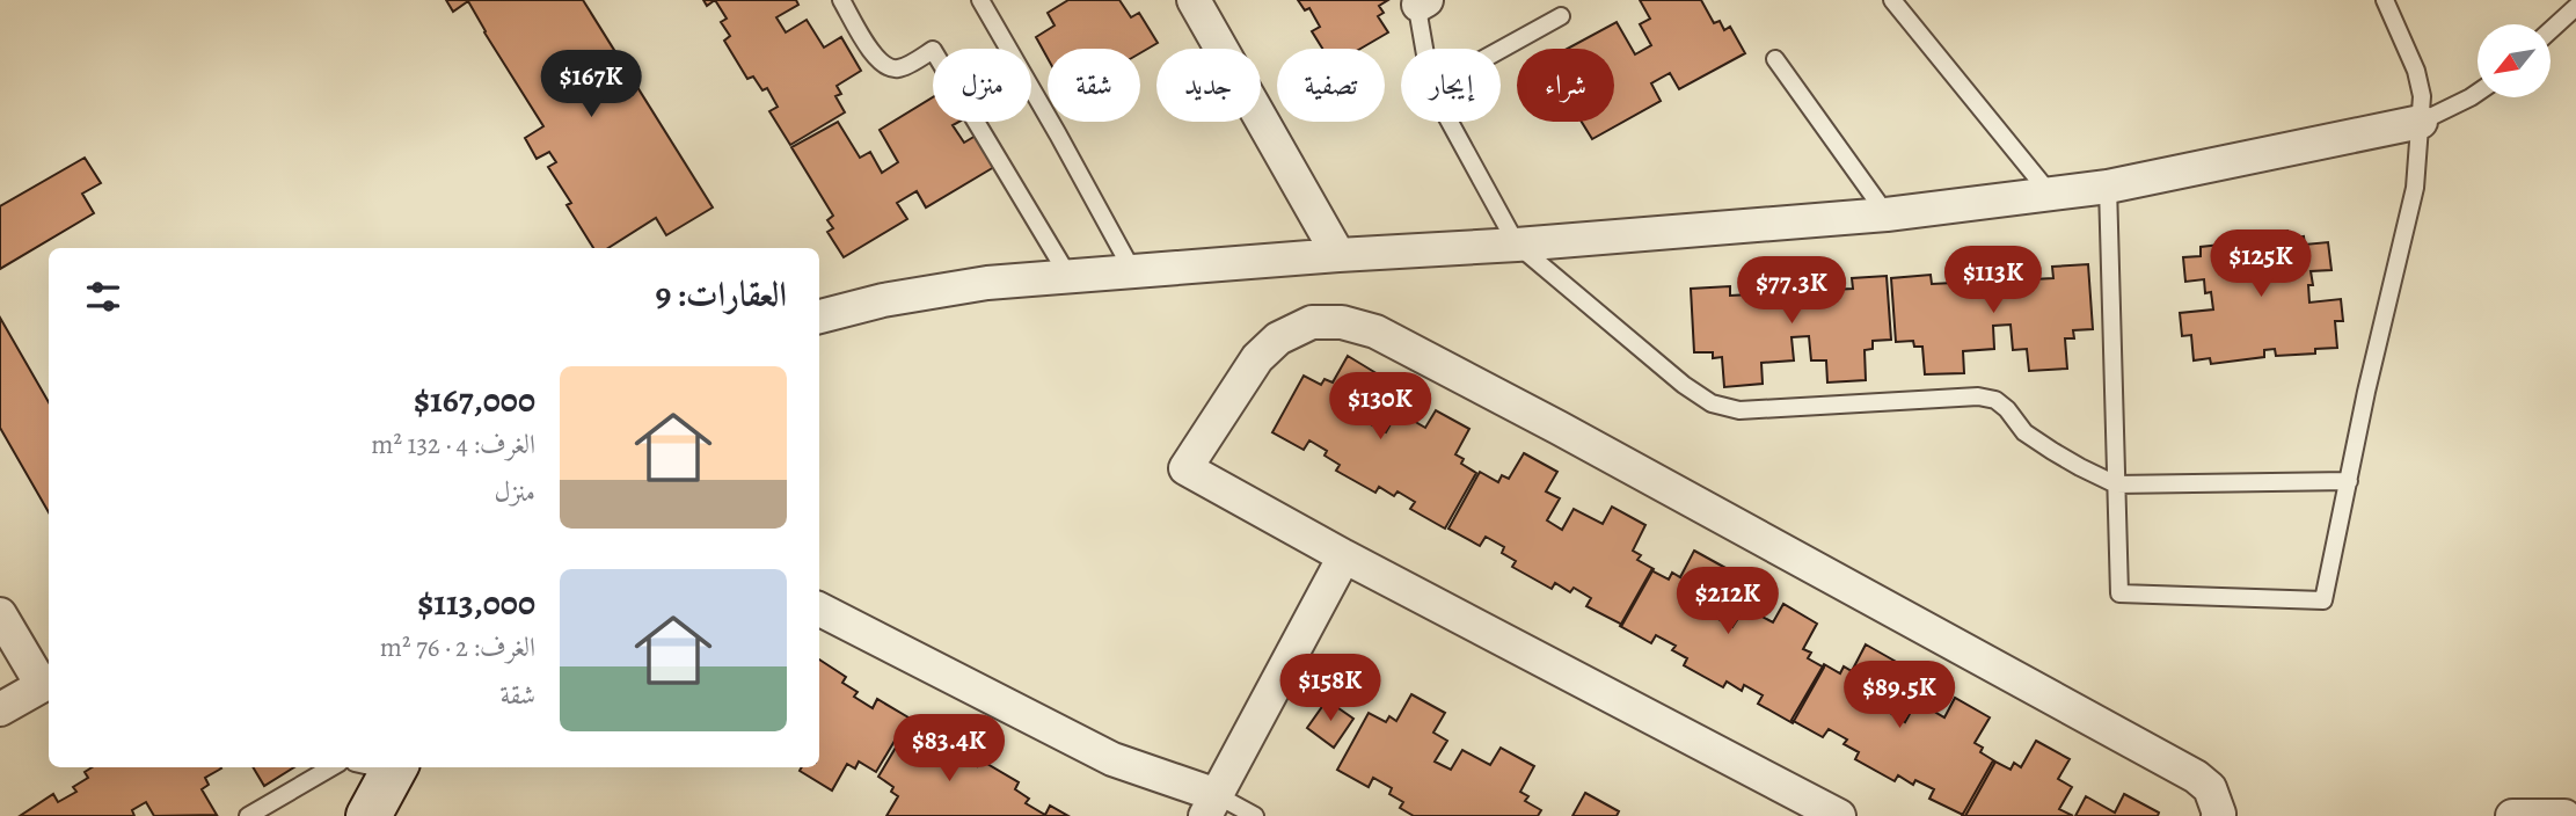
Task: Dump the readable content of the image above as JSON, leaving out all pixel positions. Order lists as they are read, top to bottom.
{
  "north": "bottom left",
  "page": {
    "chip": [
      "شراء",
      "إيجار",
      "تصفية",
      "جديد",
      "شقة",
      "منزل"
    ],
    "price": [
      "$167K",
      "$125K",
      "$113K",
      "$77.3K",
      "$130K",
      "$212K",
      "$158K",
      "$89.5K",
      "$83.4K"
    ],
    "heading": "العقارات: 9",
    "list": [
      {
        "name": "$167,000",
        "note": "الغرف: 4 · 132 m² · منزل"
      },
      {
        "name": "$113,000",
        "note": "الغرف: 2 · 76 m² · شقة"
      }
    ]
  }
}
